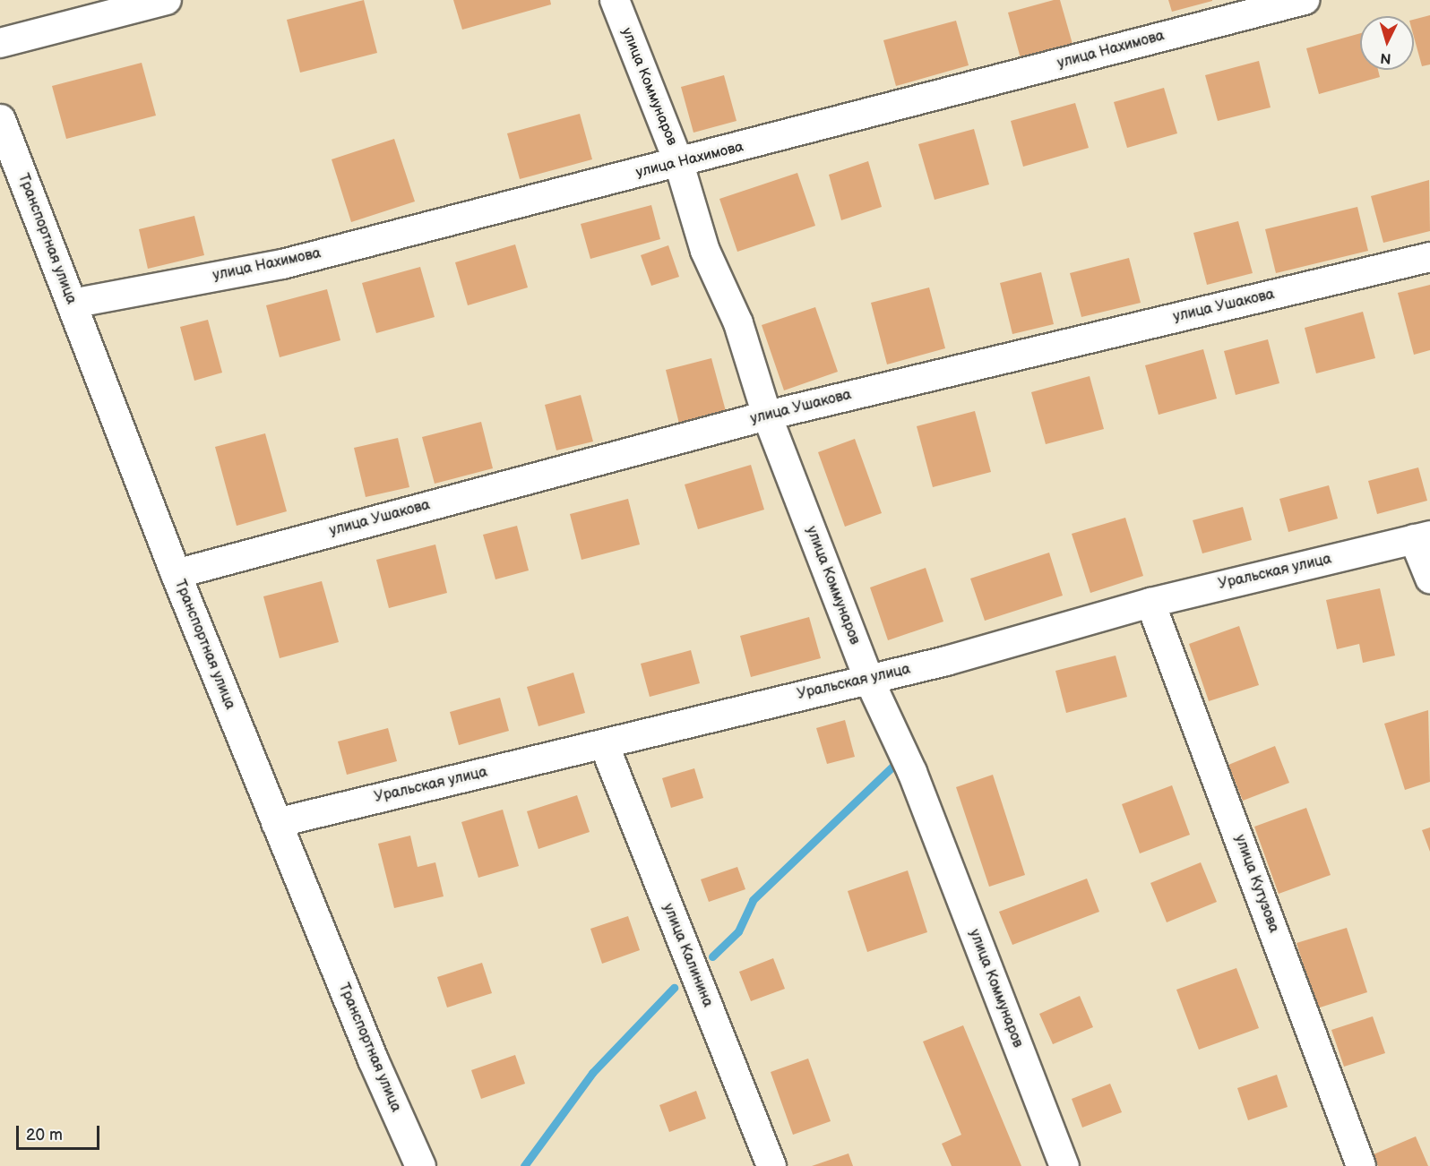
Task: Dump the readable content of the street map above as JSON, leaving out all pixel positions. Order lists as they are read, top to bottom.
{
  "streets": {
    "main road": ["Транспортная улица"],
    "street": [
      "улица Нахимова",
      "улица Коммунаров",
      "улица Ушакова",
      "Уральская улица",
      "улица Кутузова",
      "улица Калинина"
    ]
  },
  "crossings": [
    ["улица Нахимова", "улица Коммунаров"],
    ["улица Нахимова", "Транспортная улица"],
    ["улица Коммунаров", "улица Ушакова"],
    ["улица Коммунаров", "Уральская улица"],
    ["Транспортная улица", "улица Ушакова"],
    ["Транспортная улица", "Уральская улица"],
    ["Уральская улица", "улица Кутузова"],
    ["Уральская улица", "улица Калинина"]
  ],
  "scale_bar": "20 m",
  "north": "bottom"
}
